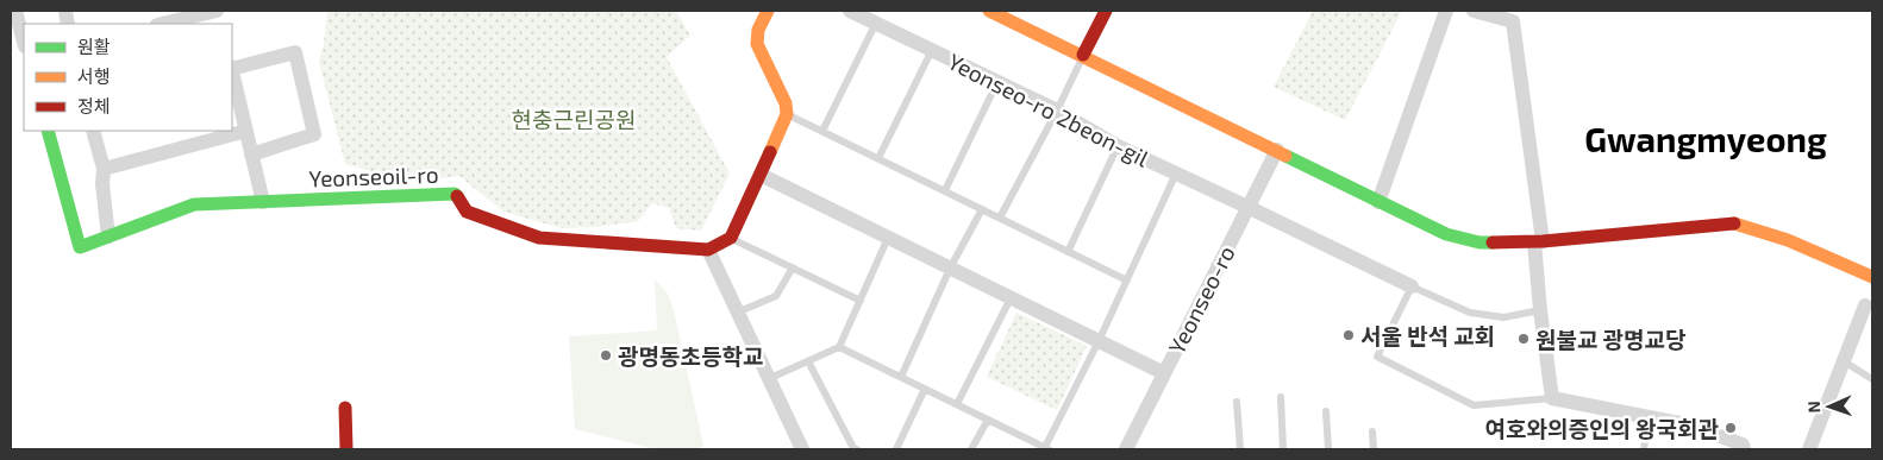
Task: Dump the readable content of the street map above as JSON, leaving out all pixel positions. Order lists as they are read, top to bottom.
{
  "streets": {
    "street": ["Yeonseo-ro 2beon-gil", "Yeonseoil-ro", "Yeonseo-ro"]
  },
  "crossings": [
    ["Yeonseo-ro 2beon-gil", "Yeonseo-ro"]
  ],
  "districts": ["Gwangmyeong"],
  "parks": ["현충근린공원"],
  "places": [
    "서울 반석 교회",
    "원불교 광명교당",
    "광명동초등학교",
    "여호와의증인의 왕국회관"
  ],
  "legend": ["원활", "서행", "정체"],
  "north": "left"
}
